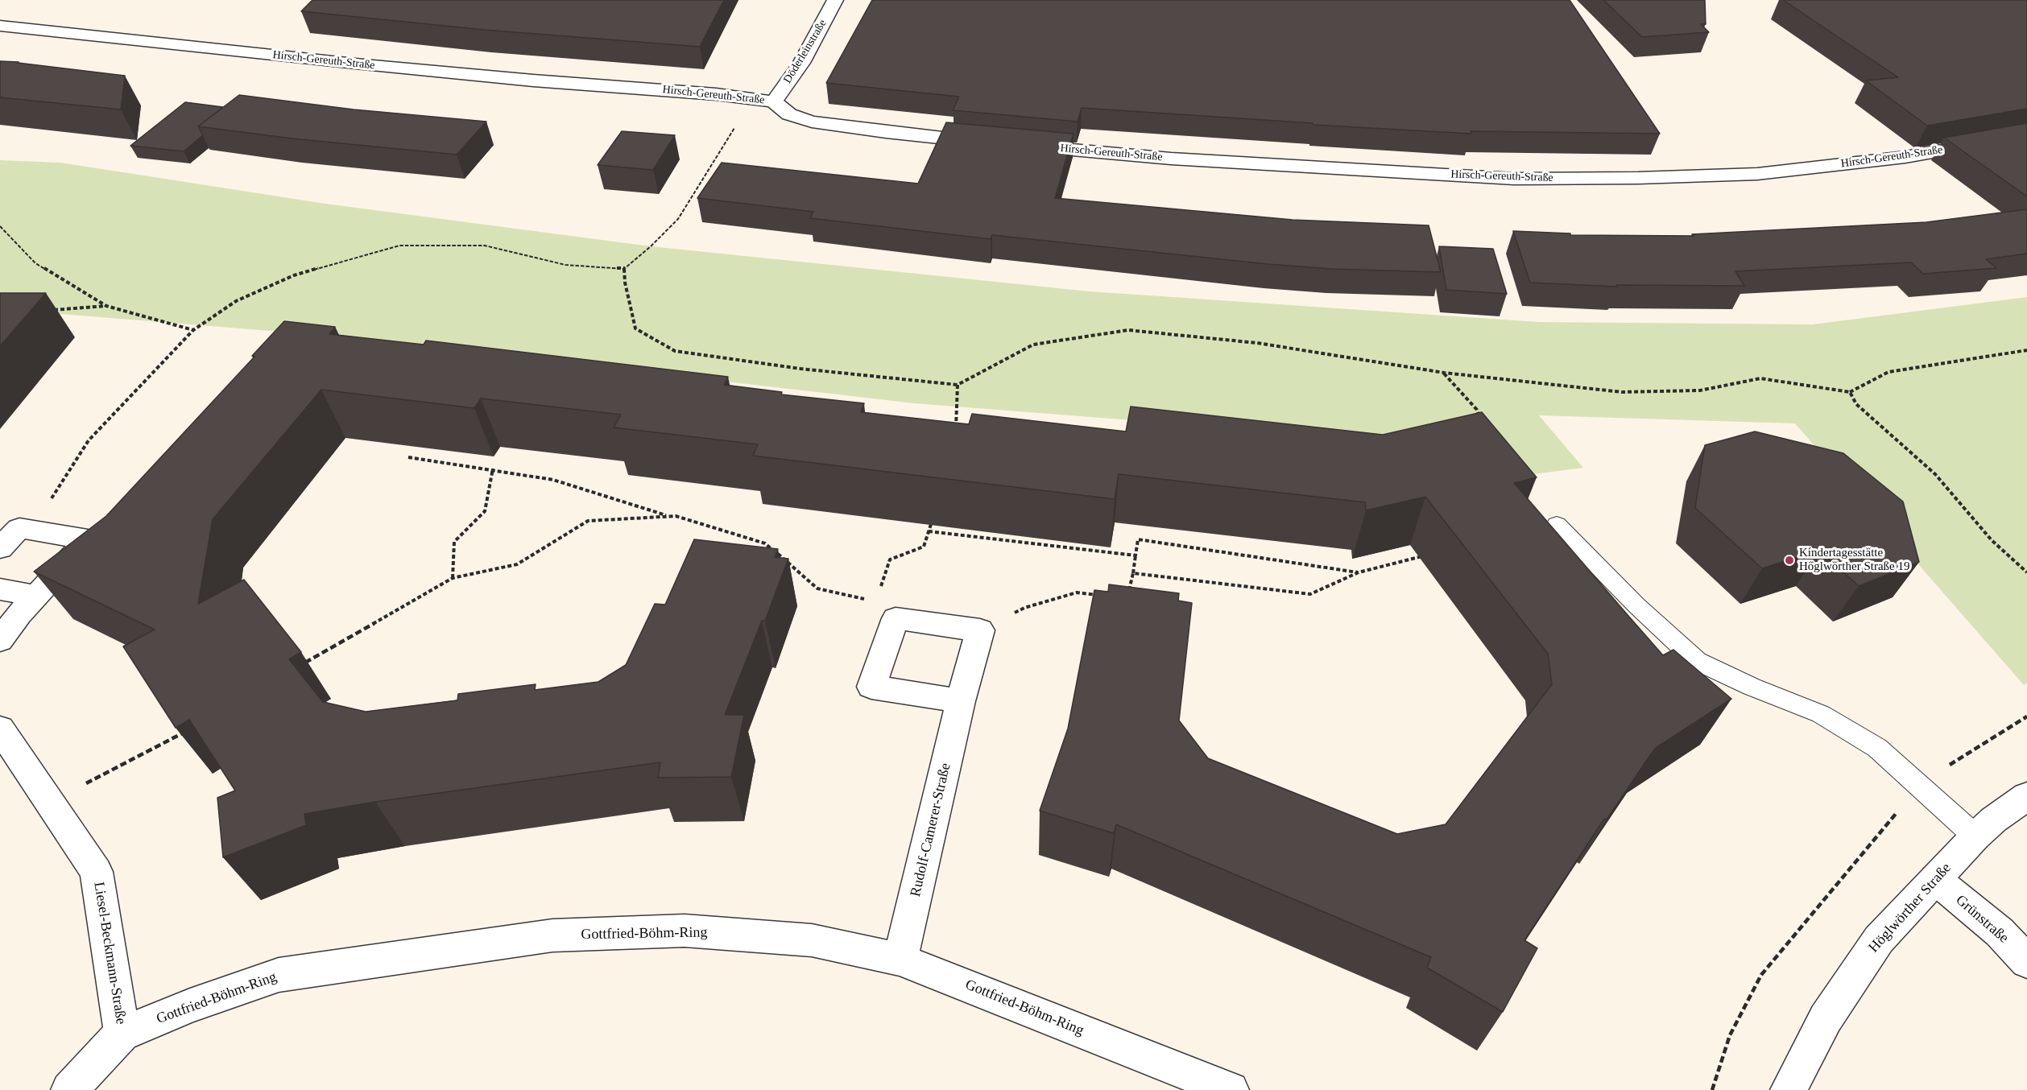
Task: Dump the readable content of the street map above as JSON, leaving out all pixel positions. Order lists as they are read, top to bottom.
{
  "streets": {
    "street": [
      "Döderleinstraße",
      "Hirsch-Gereuth-Straße",
      "Rudolf-Camerer-Straße",
      "Höglwörther Straße",
      "Grünstraße",
      "Gottfried-Böhm-Ring",
      "Liesel-Beckmann-Straße"
    ]
  },
  "crossings": [
    ["Döderleinstraße", "Hirsch-Gereuth-Straße"],
    ["Rudolf-Camerer-Straße", "Gottfried-Böhm-Ring"],
    ["Höglwörther Straße", "Grünstraße"],
    ["Gottfried-Böhm-Ring", "Liesel-Beckmann-Straße"]
  ],
  "places": ["Kindertagesstätte Höglwörther Straße 19"]
}
